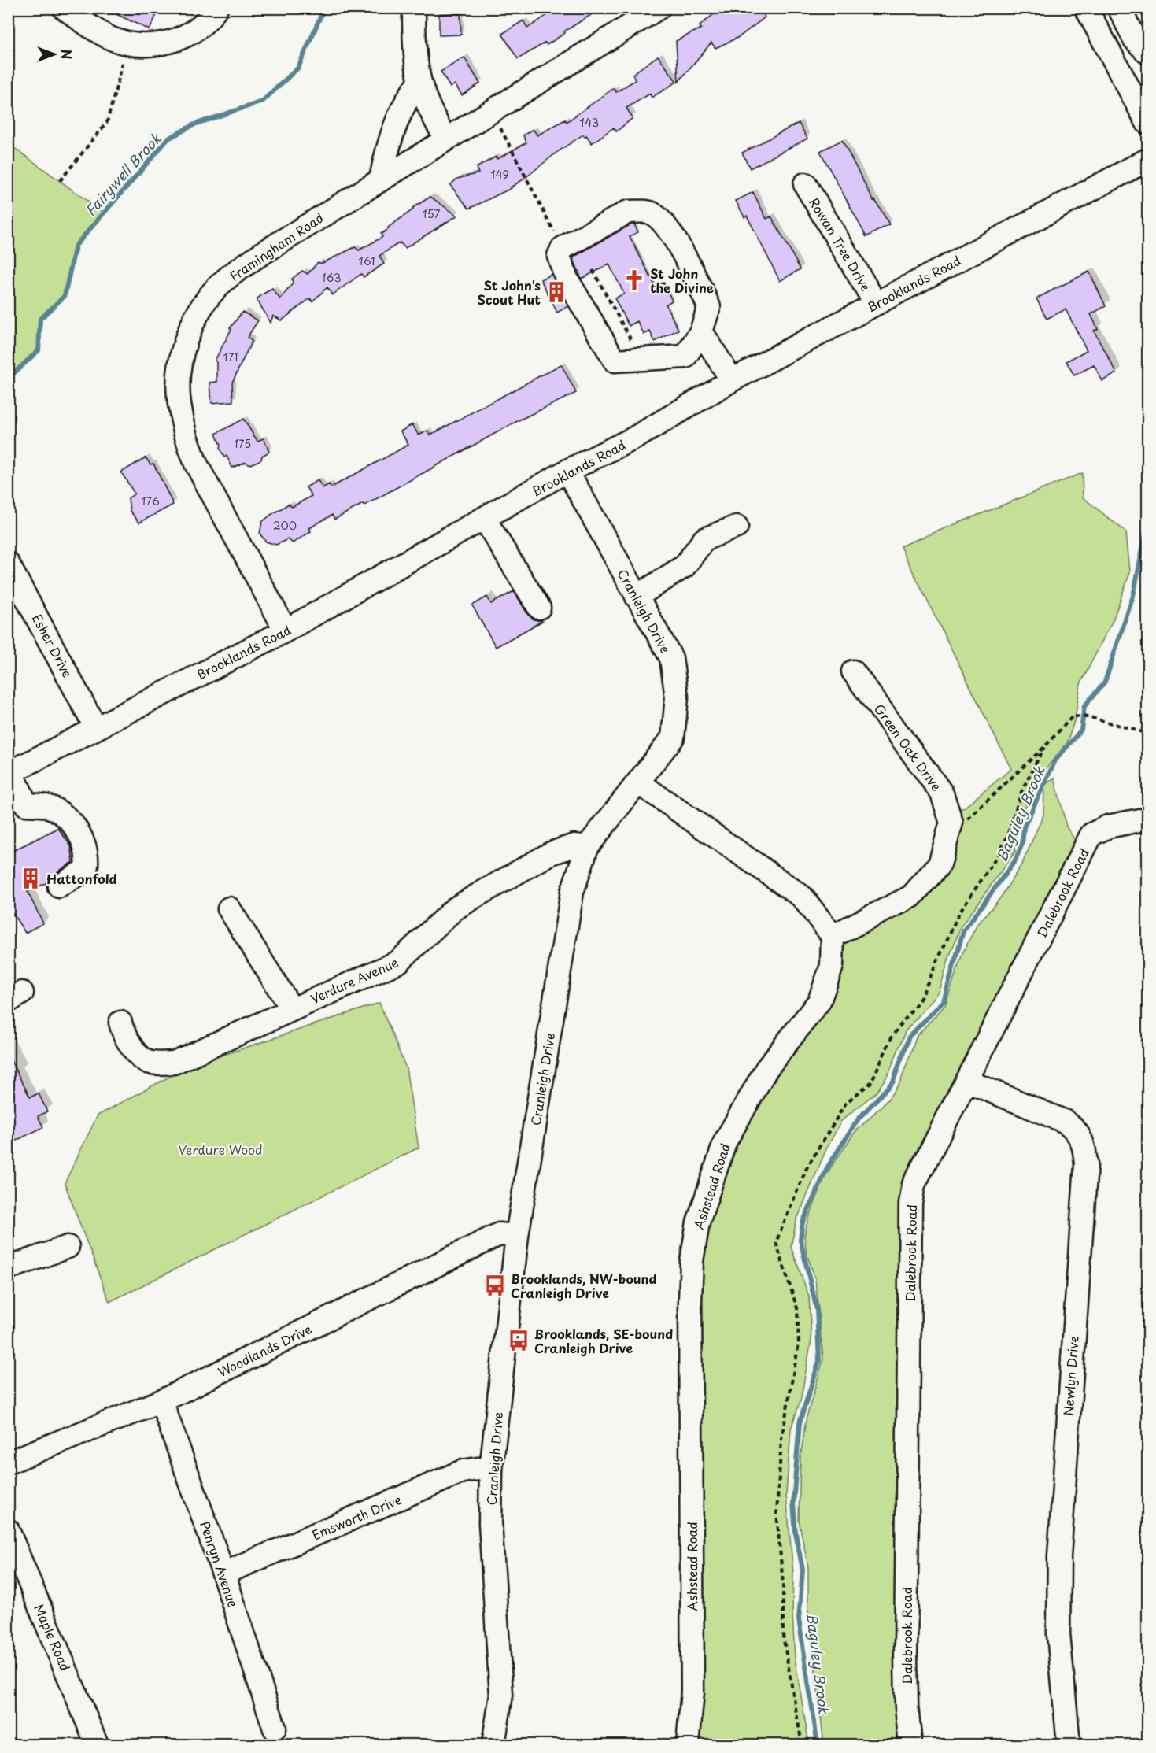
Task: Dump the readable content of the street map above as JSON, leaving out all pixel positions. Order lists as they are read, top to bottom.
{
  "streets": {
    "street": [
      "Rowan Tree Drive",
      "Framingham Road",
      "Brooklands Road",
      "Cranleigh Drive",
      "Esher Drive",
      "Green Oak Drive",
      "Dalebrook Road",
      "Verdure Avenue",
      "Ashstead Road",
      "Woodlands Drive",
      "Newlyn Drive",
      "Emsworth Drive",
      "Penryn Avenue",
      "Maple Road"
    ]
  },
  "crossings": [
    ["Rowan Tree Drive", "Brooklands Road"],
    ["Framingham Road", "Brooklands Road"],
    ["Brooklands Road", "Cranleigh Drive"],
    ["Brooklands Road", "Esher Drive"],
    ["Cranleigh Drive", "Verdure Avenue"],
    ["Cranleigh Drive", "Woodlands Drive"],
    ["Cranleigh Drive", "Emsworth Drive"],
    ["Dalebrook Road", "Newlyn Drive"],
    ["Woodlands Drive", "Penryn Avenue"],
    ["Emsworth Drive", "Penryn Avenue"]
  ],
  "water": ["Fairywell Brook", "Baguley Brook"],
  "parks": ["Verdure Wood"],
  "places": {
    "church": ["St John the Divine"],
    "building": ["St John's Scout Hut", "Hattonfold"],
    "bus stop": ["Brooklands, NW-bound Cranleigh Drive", "Brooklands, SE-bound Cranleigh Drive"]
  },
  "house_numbers": [
    "143",
    "149",
    "157",
    "161",
    "163",
    "171",
    "175",
    "176",
    "200"
  ],
  "north": "right"
}
